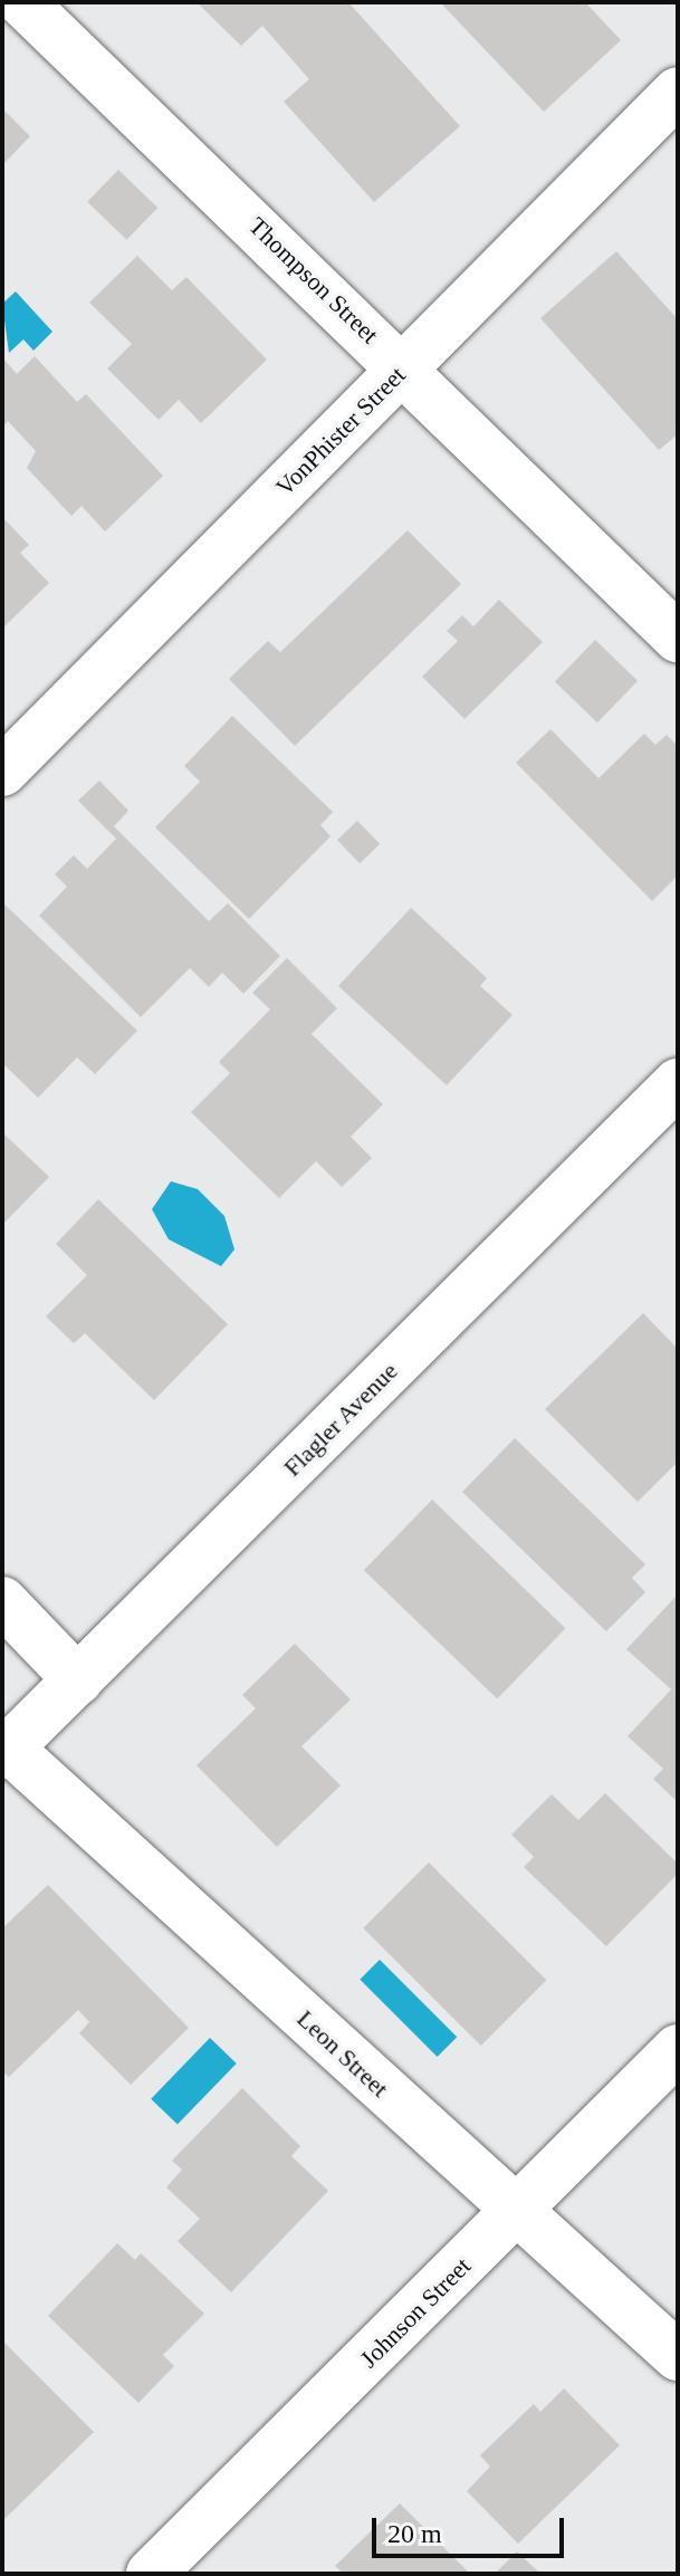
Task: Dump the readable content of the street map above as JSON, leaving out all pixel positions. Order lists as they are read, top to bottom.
{
  "streets": {
    "street": [
      "Thompson Street",
      "VonPhister Street",
      "Flagler Avenue",
      "Leon Street",
      "Johnson Street"
    ]
  },
  "crossings": [
    ["Thompson Street", "VonPhister Street"],
    ["Flagler Avenue", "Leon Street"],
    ["Leon Street", "Johnson Street"]
  ],
  "scale_bar": "20 m"
}
